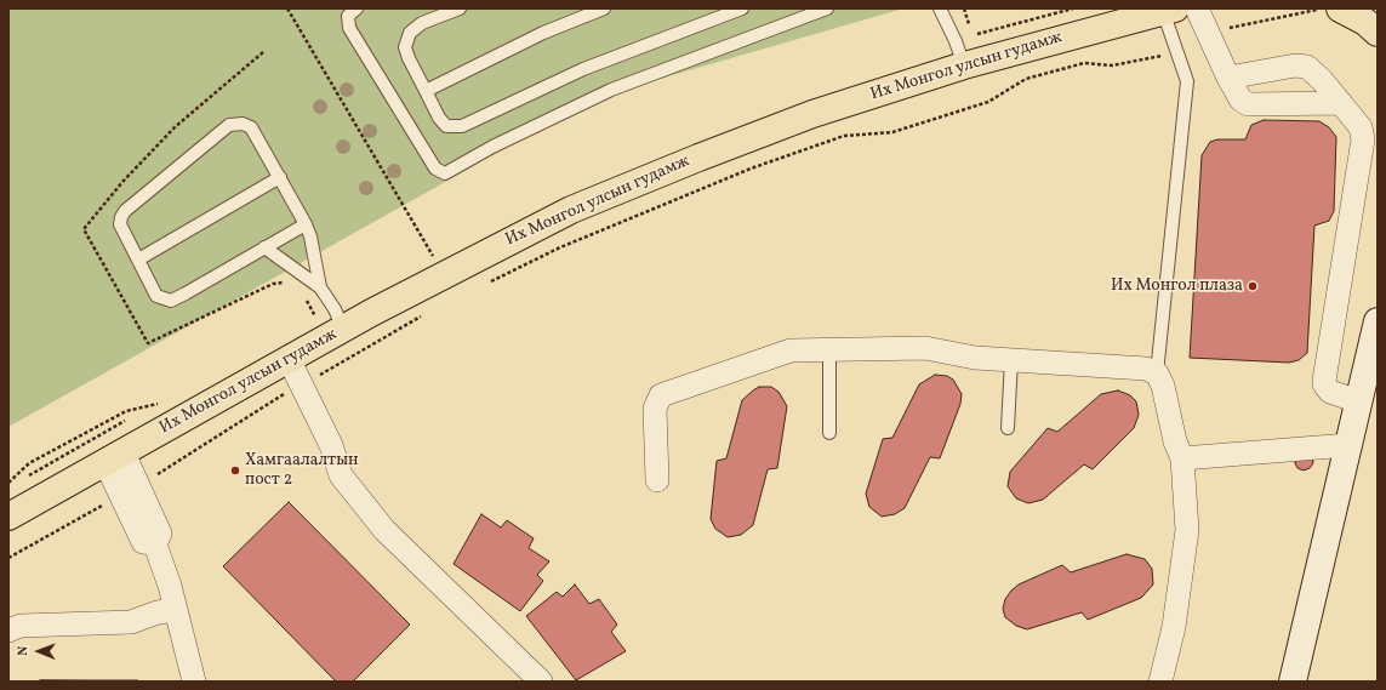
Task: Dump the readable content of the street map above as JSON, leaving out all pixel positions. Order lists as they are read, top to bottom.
{
  "streets": {
    "main road": ["Их Монгол улсын гудамж"]
  },
  "places": ["Их Монгол плаза", "Хамгаалалтын пост 2"],
  "north": "left"
}
